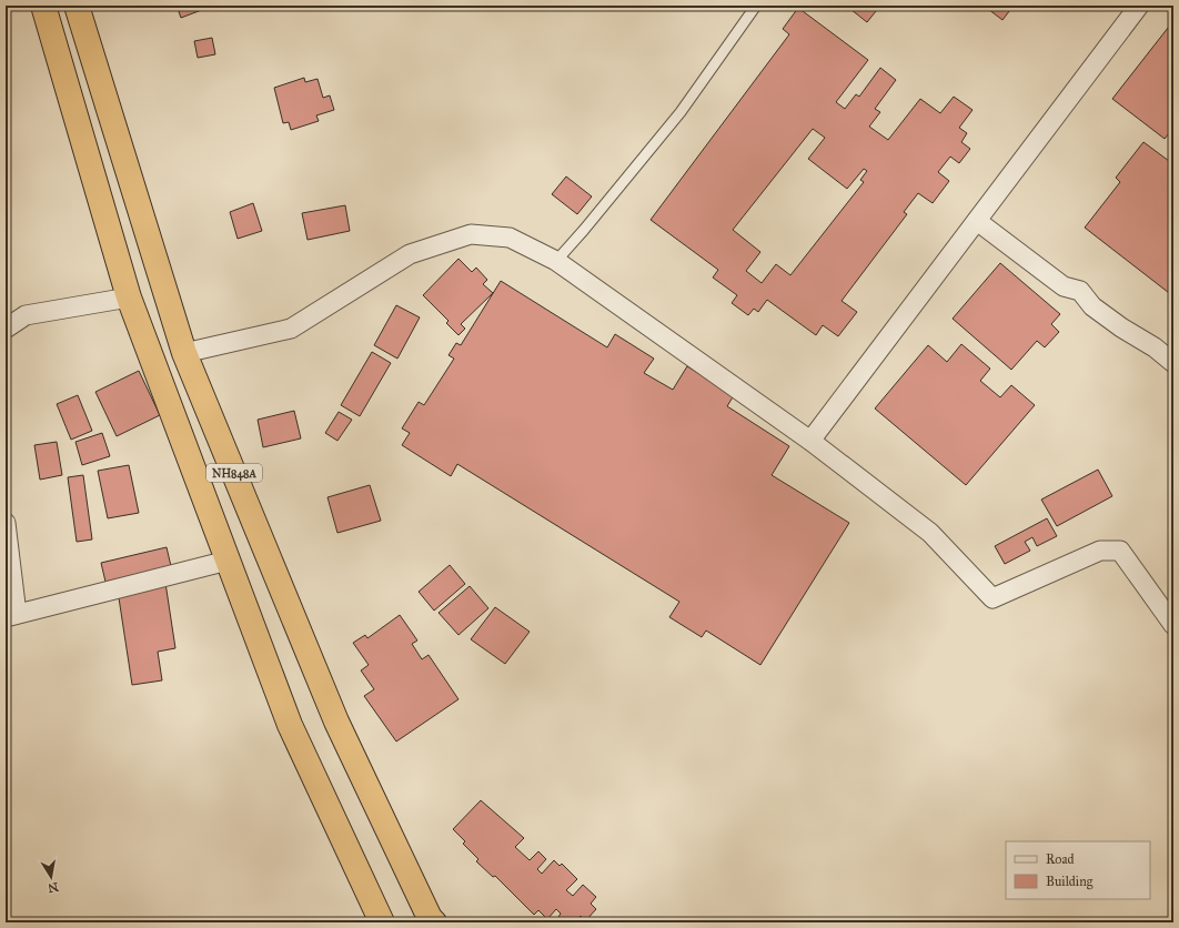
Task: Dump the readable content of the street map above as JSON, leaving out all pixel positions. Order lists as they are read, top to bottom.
{
  "streets": {
    "highway": ["NH848A"]
  },
  "legend": ["Road", "Building"],
  "north": "bottom"
}
